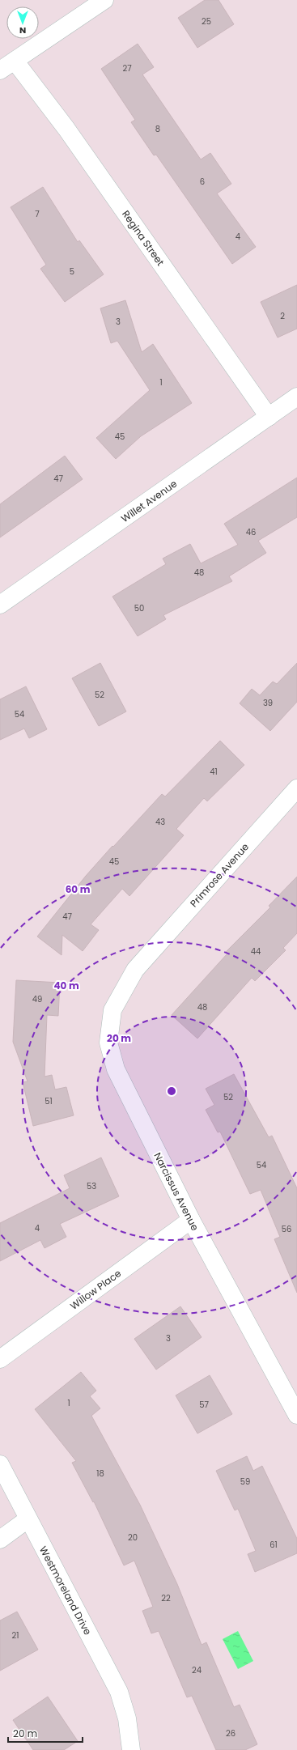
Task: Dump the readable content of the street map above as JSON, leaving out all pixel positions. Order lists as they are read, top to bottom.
{
  "streets": {
    "street": [
      "Regina Street",
      "Willet Avenue",
      "Primrose Avenue",
      "Narcissus Avenue",
      "Willow Place",
      "Westmoreland Drive"
    ]
  },
  "crossings": [
    ["Regina Street", "Willet Avenue"],
    ["Primrose Avenue", "Narcissus Avenue"],
    ["Narcissus Avenue", "Willow Place"]
  ],
  "house_numbers": [
    "25",
    "27",
    "8",
    "6",
    "7",
    "4",
    "5",
    "2",
    "3",
    "1",
    "45",
    "47",
    "46",
    "48",
    "50",
    "52",
    "39",
    "54",
    "41",
    "43",
    "45",
    "47",
    "44",
    "49",
    "48",
    "52",
    "51",
    "54",
    "53",
    "4",
    "56",
    "3",
    "1",
    "57",
    "18",
    "59",
    "20",
    "61",
    "22",
    "21",
    "24",
    "26"
  ],
  "scale_bar": "20 m",
  "north": "bottom",
  "rings": ["60 m", "40 m", "20 m"]
}
